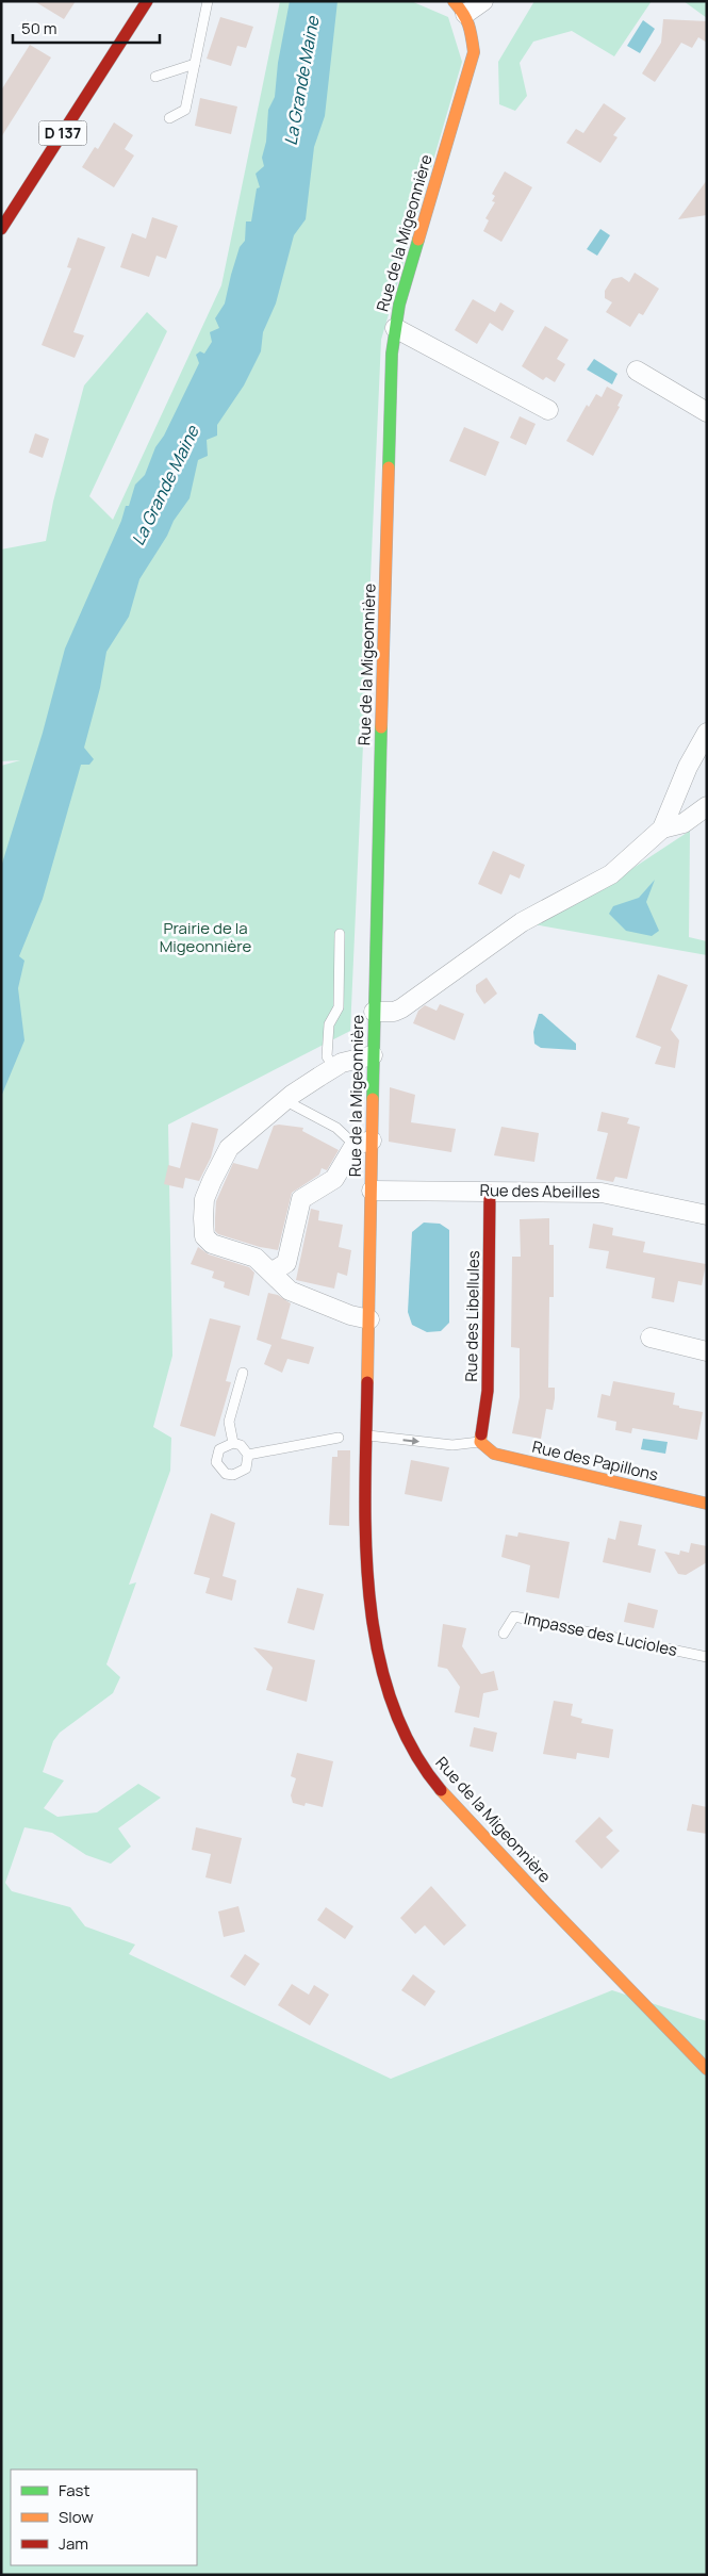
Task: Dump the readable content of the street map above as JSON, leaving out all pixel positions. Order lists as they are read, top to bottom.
{
  "streets": {
    "street": [
      "D 137",
      "Rue de la Migeonnière",
      "Rue des Abeilles",
      "Rue des Libellules",
      "Rue des Papillons"
    ],
    "lane": ["Impasse des Lucioles"]
  },
  "crossings": [
    ["Rue de la Migeonnière", "Rue des Abeilles"],
    ["Rue des Abeilles", "Rue des Libellules"],
    ["Rue des Libellules", "Rue des Papillons"]
  ],
  "water": ["La Grande Maine"],
  "parks": ["Prairie de la Migeonnière"],
  "legend": ["Fast", "Slow", "Jam"],
  "scale_bar": "50 m"
}
